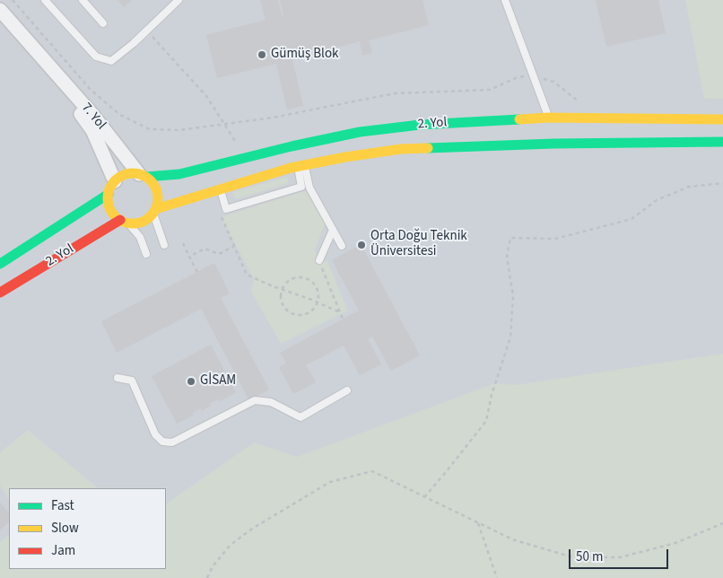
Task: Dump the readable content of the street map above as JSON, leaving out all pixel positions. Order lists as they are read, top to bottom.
{
  "streets": {
    "street": ["7. Yol", "2. Yol"]
  },
  "crossings": [
    ["7. Yol", "2. Yol"]
  ],
  "places": ["Gümüş Blok", "Orta Doğu Teknik Üniversitesi", "GİSAM"],
  "legend": ["Fast", "Slow", "Jam"],
  "scale_bar": "50 m"
}
